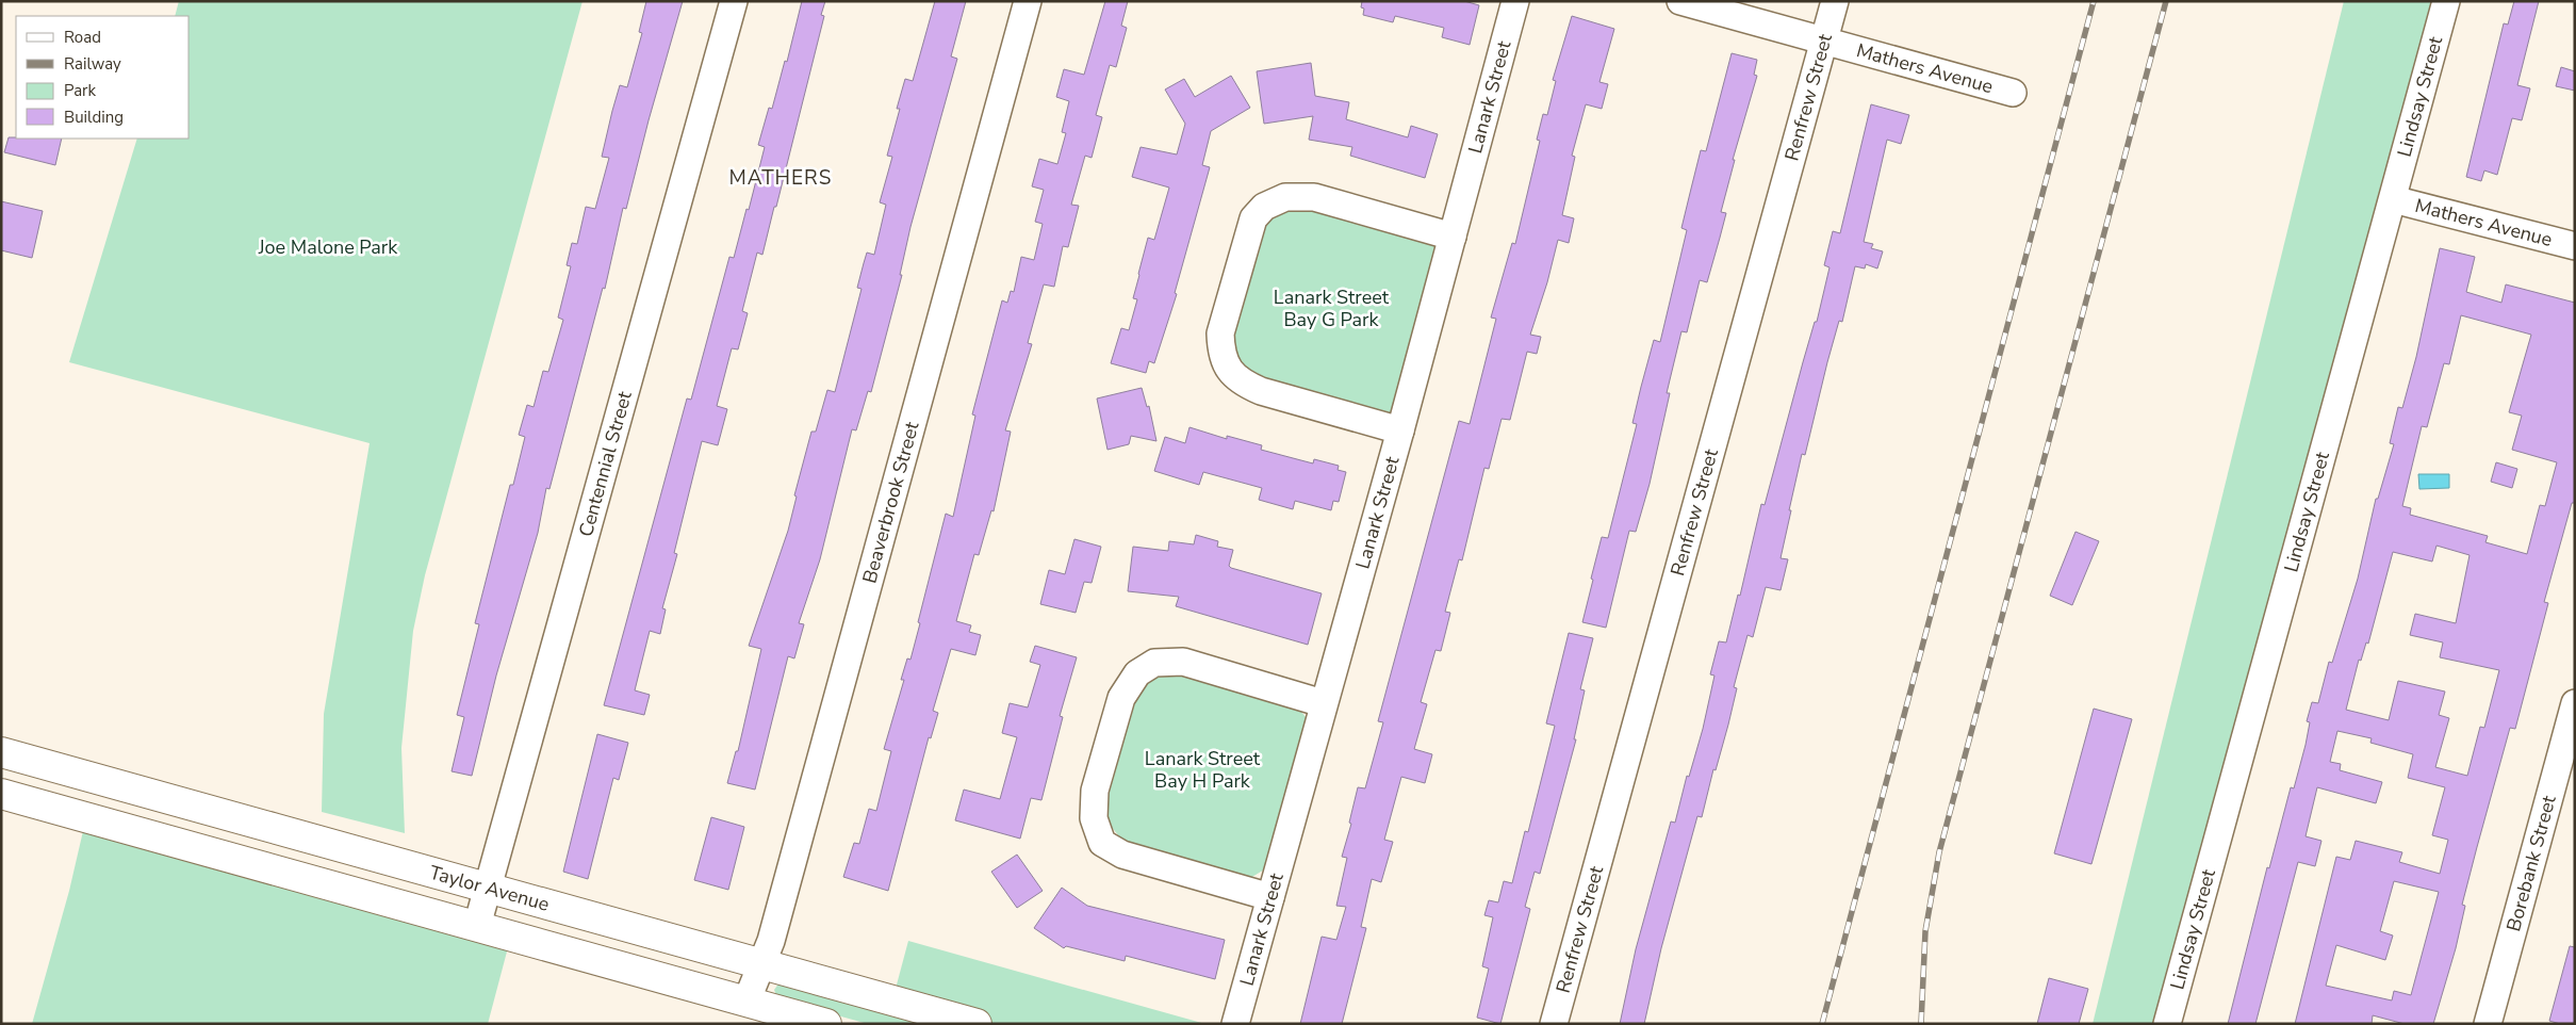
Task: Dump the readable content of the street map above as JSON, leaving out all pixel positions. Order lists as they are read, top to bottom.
{
  "streets": {
    "main road": ["Taylor Avenue"],
    "street": [
      "Mathers Avenue",
      "Renfrew Street",
      "Lindsay Street",
      "Lanark Street",
      "Centennial Street",
      "Beaverbrook Street",
      "Borebank Street"
    ]
  },
  "crossings": [
    ["Mathers Avenue", "Renfrew Street"],
    ["Mathers Avenue", "Lindsay Street"],
    ["Centennial Street", "Taylor Avenue"],
    ["Beaverbrook Street", "Taylor Avenue"]
  ],
  "districts": ["MATHERS"],
  "parks": ["Joe Malone Park", "Lanark Street Bay G Park", "Lanark Street Bay H Park"],
  "legend": [
    "Road",
    "Railway",
    "Park",
    "Building"
  ]
}
